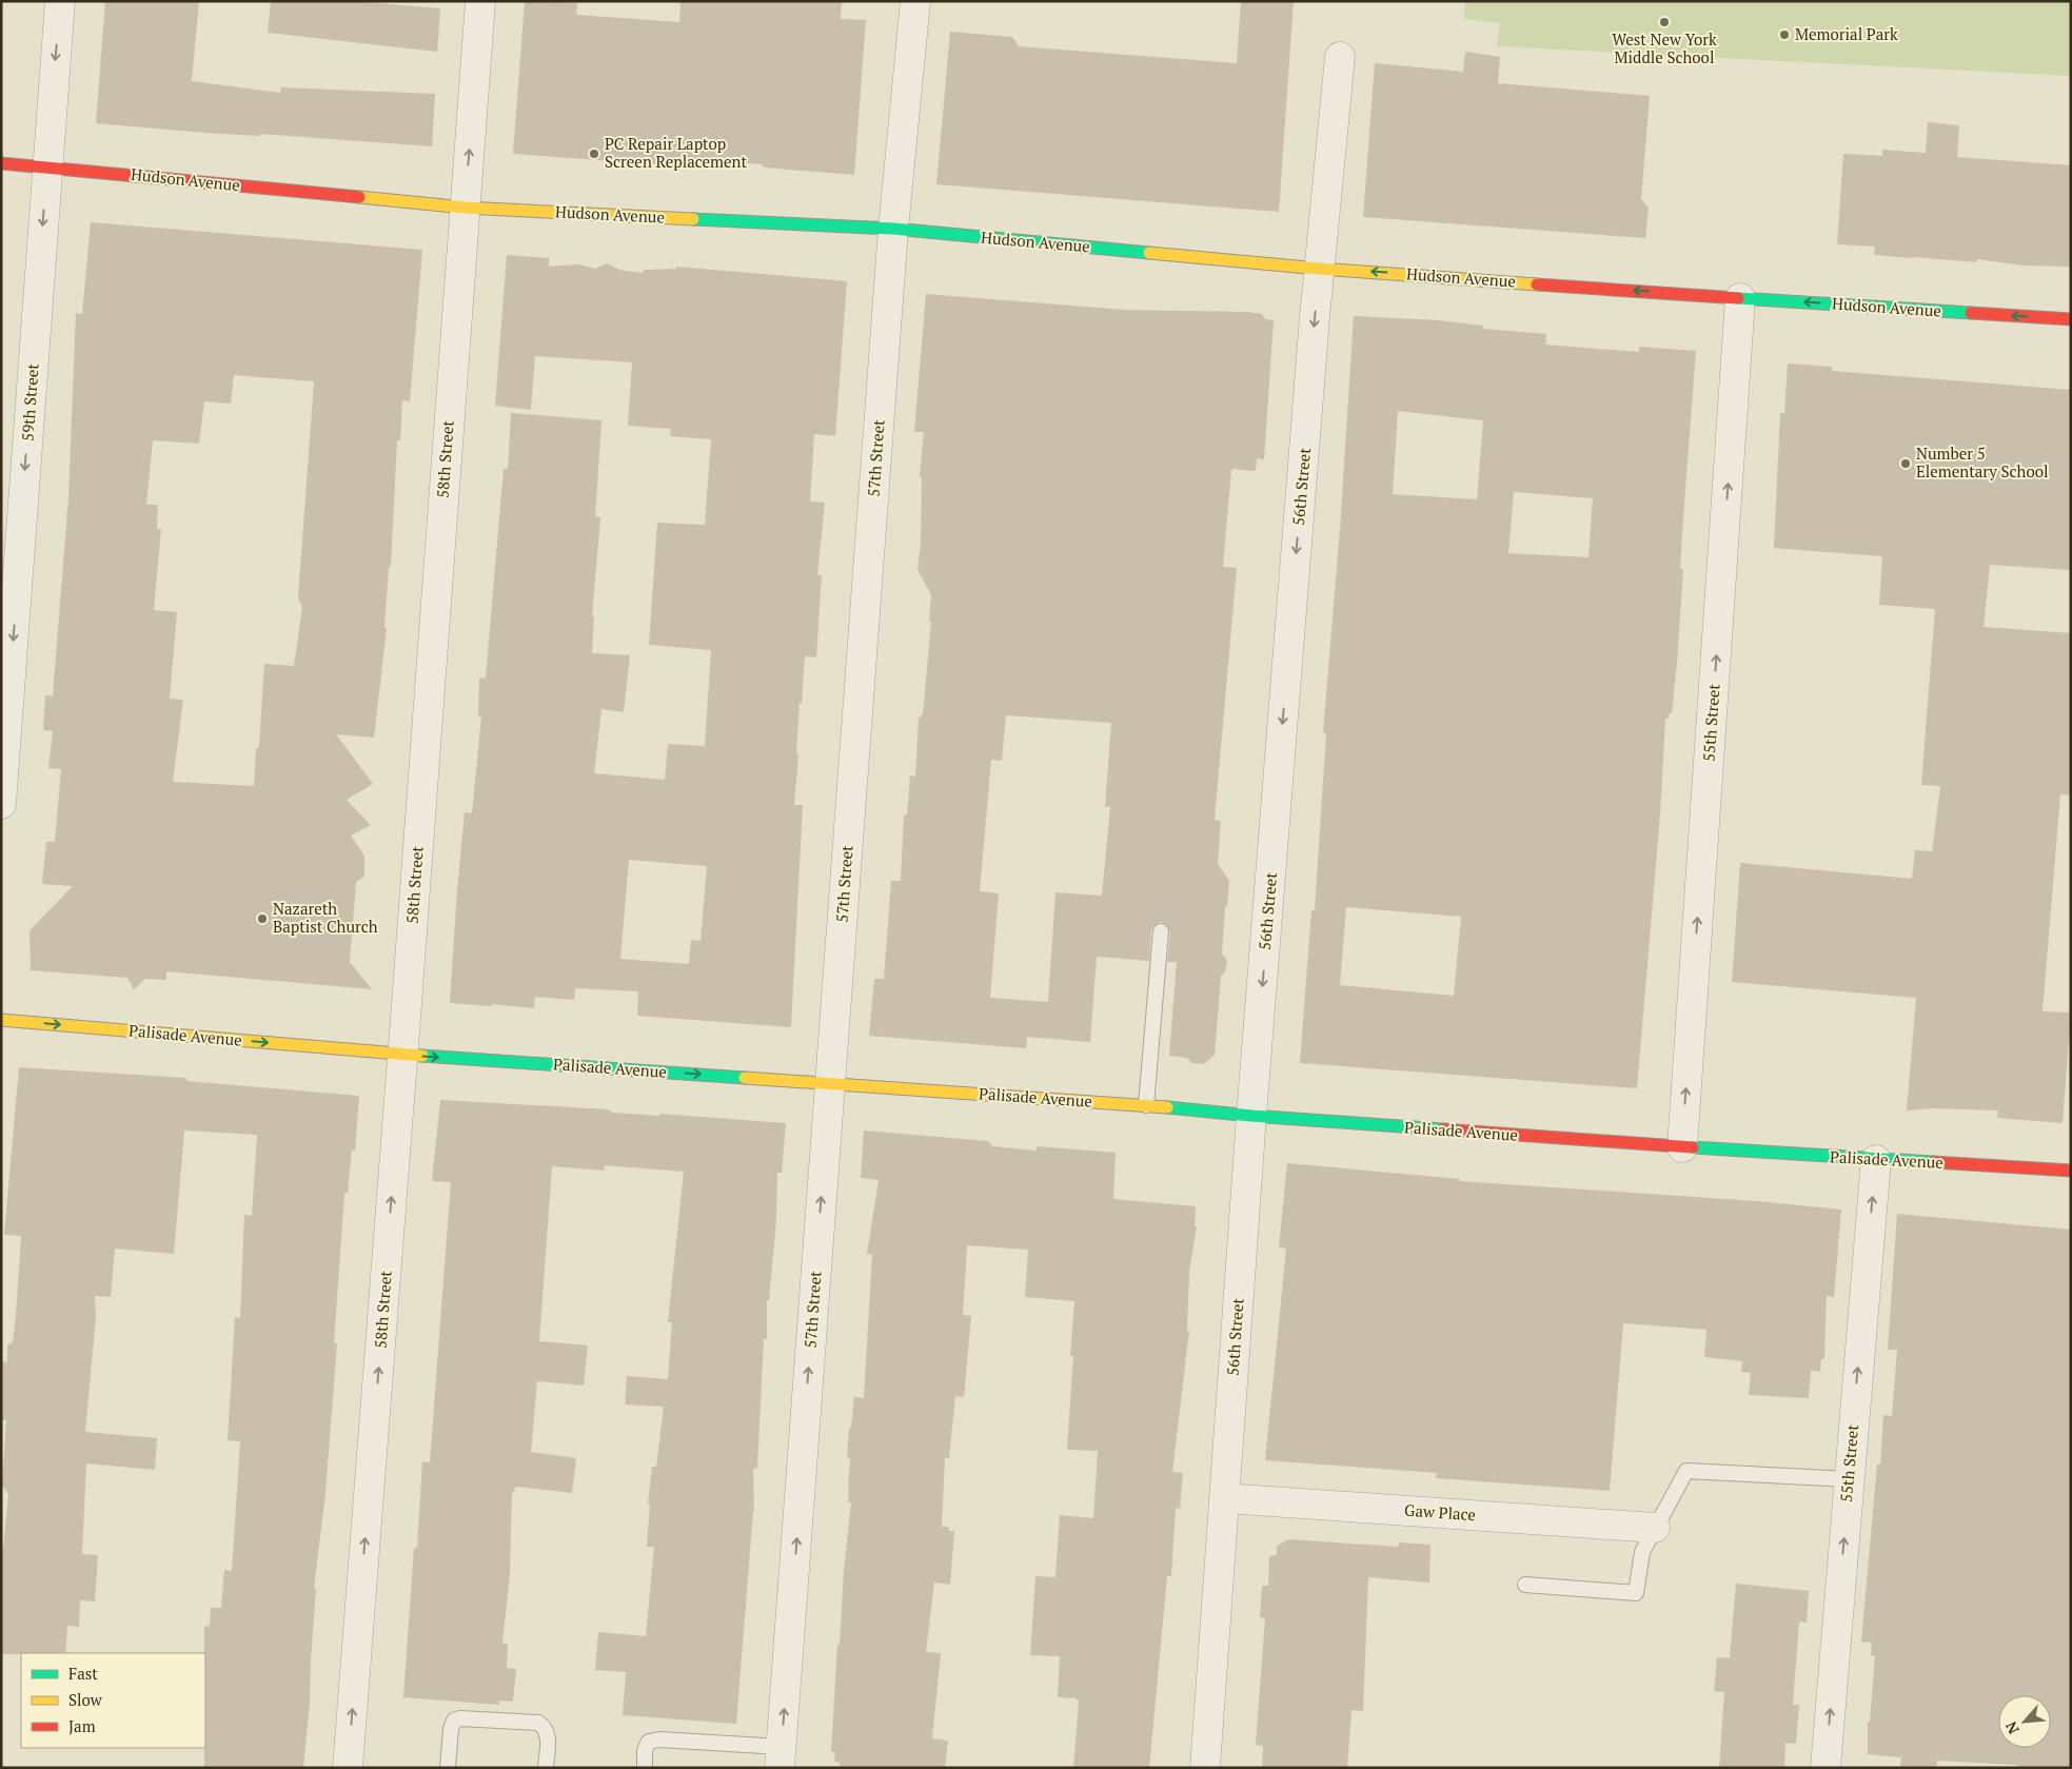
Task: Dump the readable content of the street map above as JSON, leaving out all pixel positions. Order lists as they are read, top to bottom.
{
  "streets": {
    "street": [
      "Hudson Avenue",
      "59th Street",
      "57th Street",
      "58th Street",
      "56th Street",
      "55th Street",
      "Palisade Avenue",
      "Gaw Place"
    ]
  },
  "crossings": [
    ["Hudson Avenue", "59th Street"],
    ["Hudson Avenue", "57th Street"],
    ["Hudson Avenue", "58th Street"],
    ["Hudson Avenue", "56th Street"],
    ["Hudson Avenue", "55th Street"],
    ["57th Street", "Palisade Avenue"],
    ["58th Street", "Palisade Avenue"],
    ["56th Street", "Palisade Avenue"],
    ["56th Street", "Gaw Place"],
    ["55th Street", "Palisade Avenue"]
  ],
  "one_way": [
    "Hudson Avenue",
    "59th Street",
    "57th Street",
    "58th Street",
    "56th Street",
    "55th Street",
    "Palisade Avenue"
  ],
  "places": [
    "West New York Middle School",
    "Memorial Park",
    "PC Repair Laptop Screen Replacement",
    "Number 5 Elementary School",
    "Nazareth Baptist Church"
  ],
  "legend": ["Fast", "Slow", "Jam"],
  "north": "bottom left"
}
